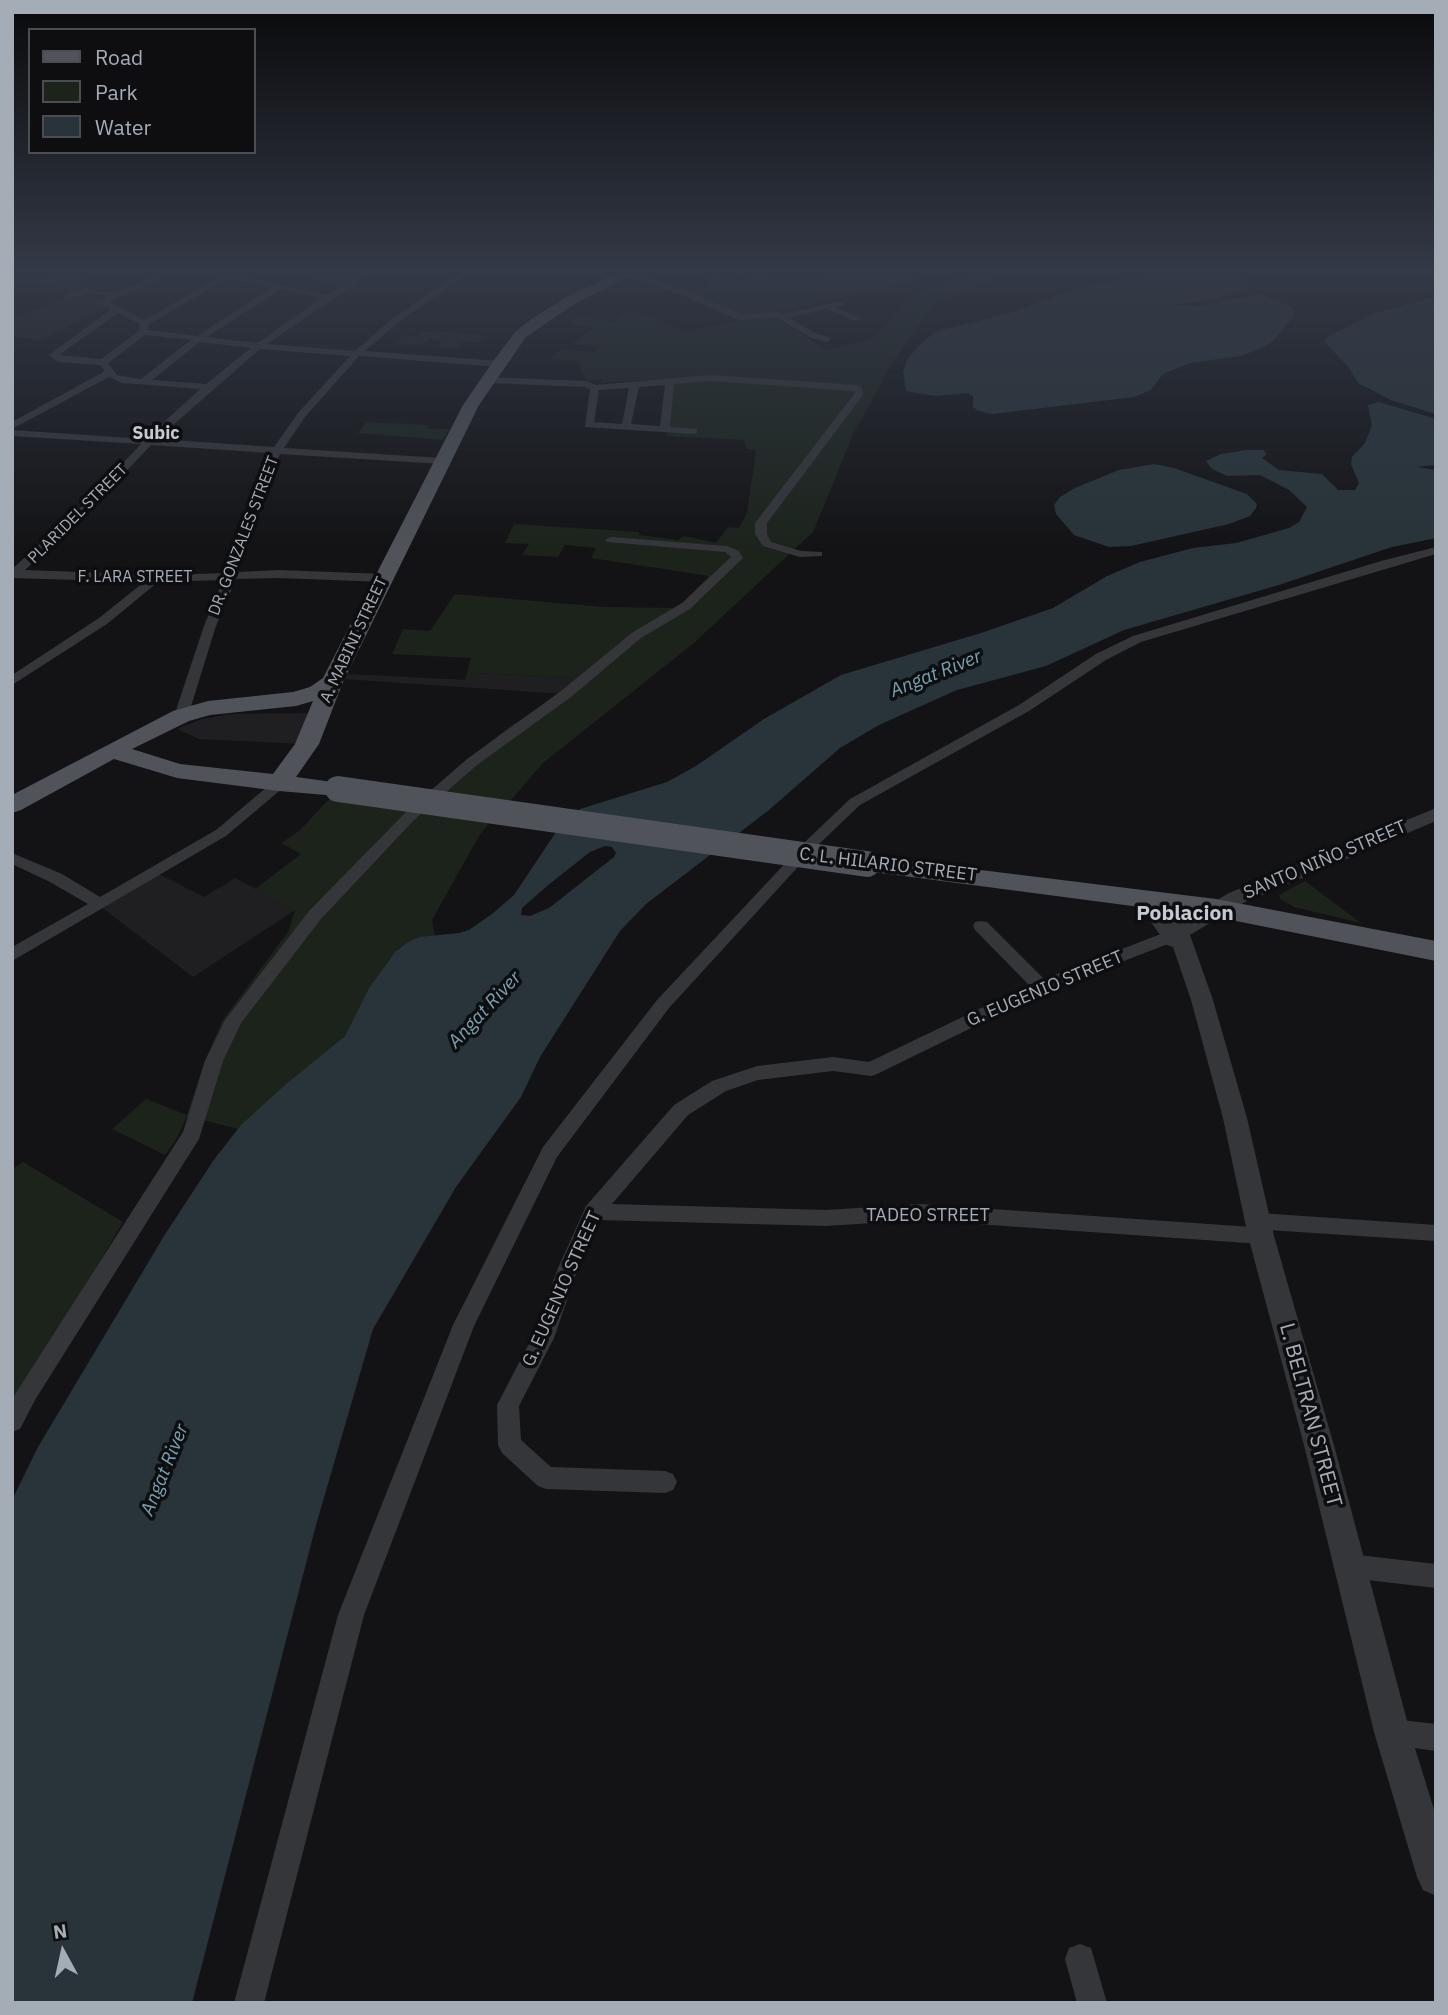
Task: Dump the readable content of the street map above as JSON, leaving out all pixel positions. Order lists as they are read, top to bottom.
{
  "streets": {
    "main road": ["A. MABINI STREET", "C. L. HILARIO STREET"],
    "street": [
      "PLARIDEL STREET",
      "DR. GONZALES STREET",
      "F. LARA STREET",
      "SANTO NIÑO STREET",
      "G. EUGENIO STREET",
      "TADEO STREET",
      "L. BELTRAN STREET"
    ]
  },
  "crossings": [
    ["PLARIDEL STREET", "F. LARA STREET"],
    ["DR. GONZALES STREET", "F. LARA STREET"],
    ["F. LARA STREET", "A. MABINI STREET"],
    ["A. MABINI STREET", "C. L. HILARIO STREET"],
    ["SANTO NIÑO STREET", "C. L. HILARIO STREET"],
    ["SANTO NIÑO STREET", "G. EUGENIO STREET"],
    ["C. L. HILARIO STREET", "G. EUGENIO STREET"],
    ["C. L. HILARIO STREET", "L. BELTRAN STREET"],
    ["G. EUGENIO STREET", "TADEO STREET"],
    ["G. EUGENIO STREET", "L. BELTRAN STREET"],
    ["TADEO STREET", "L. BELTRAN STREET"]
  ],
  "districts": ["Subic", "Poblacion"],
  "water": ["Angat River"],
  "legend": ["Road", "Park", "Water"],
  "north": "top"
}
